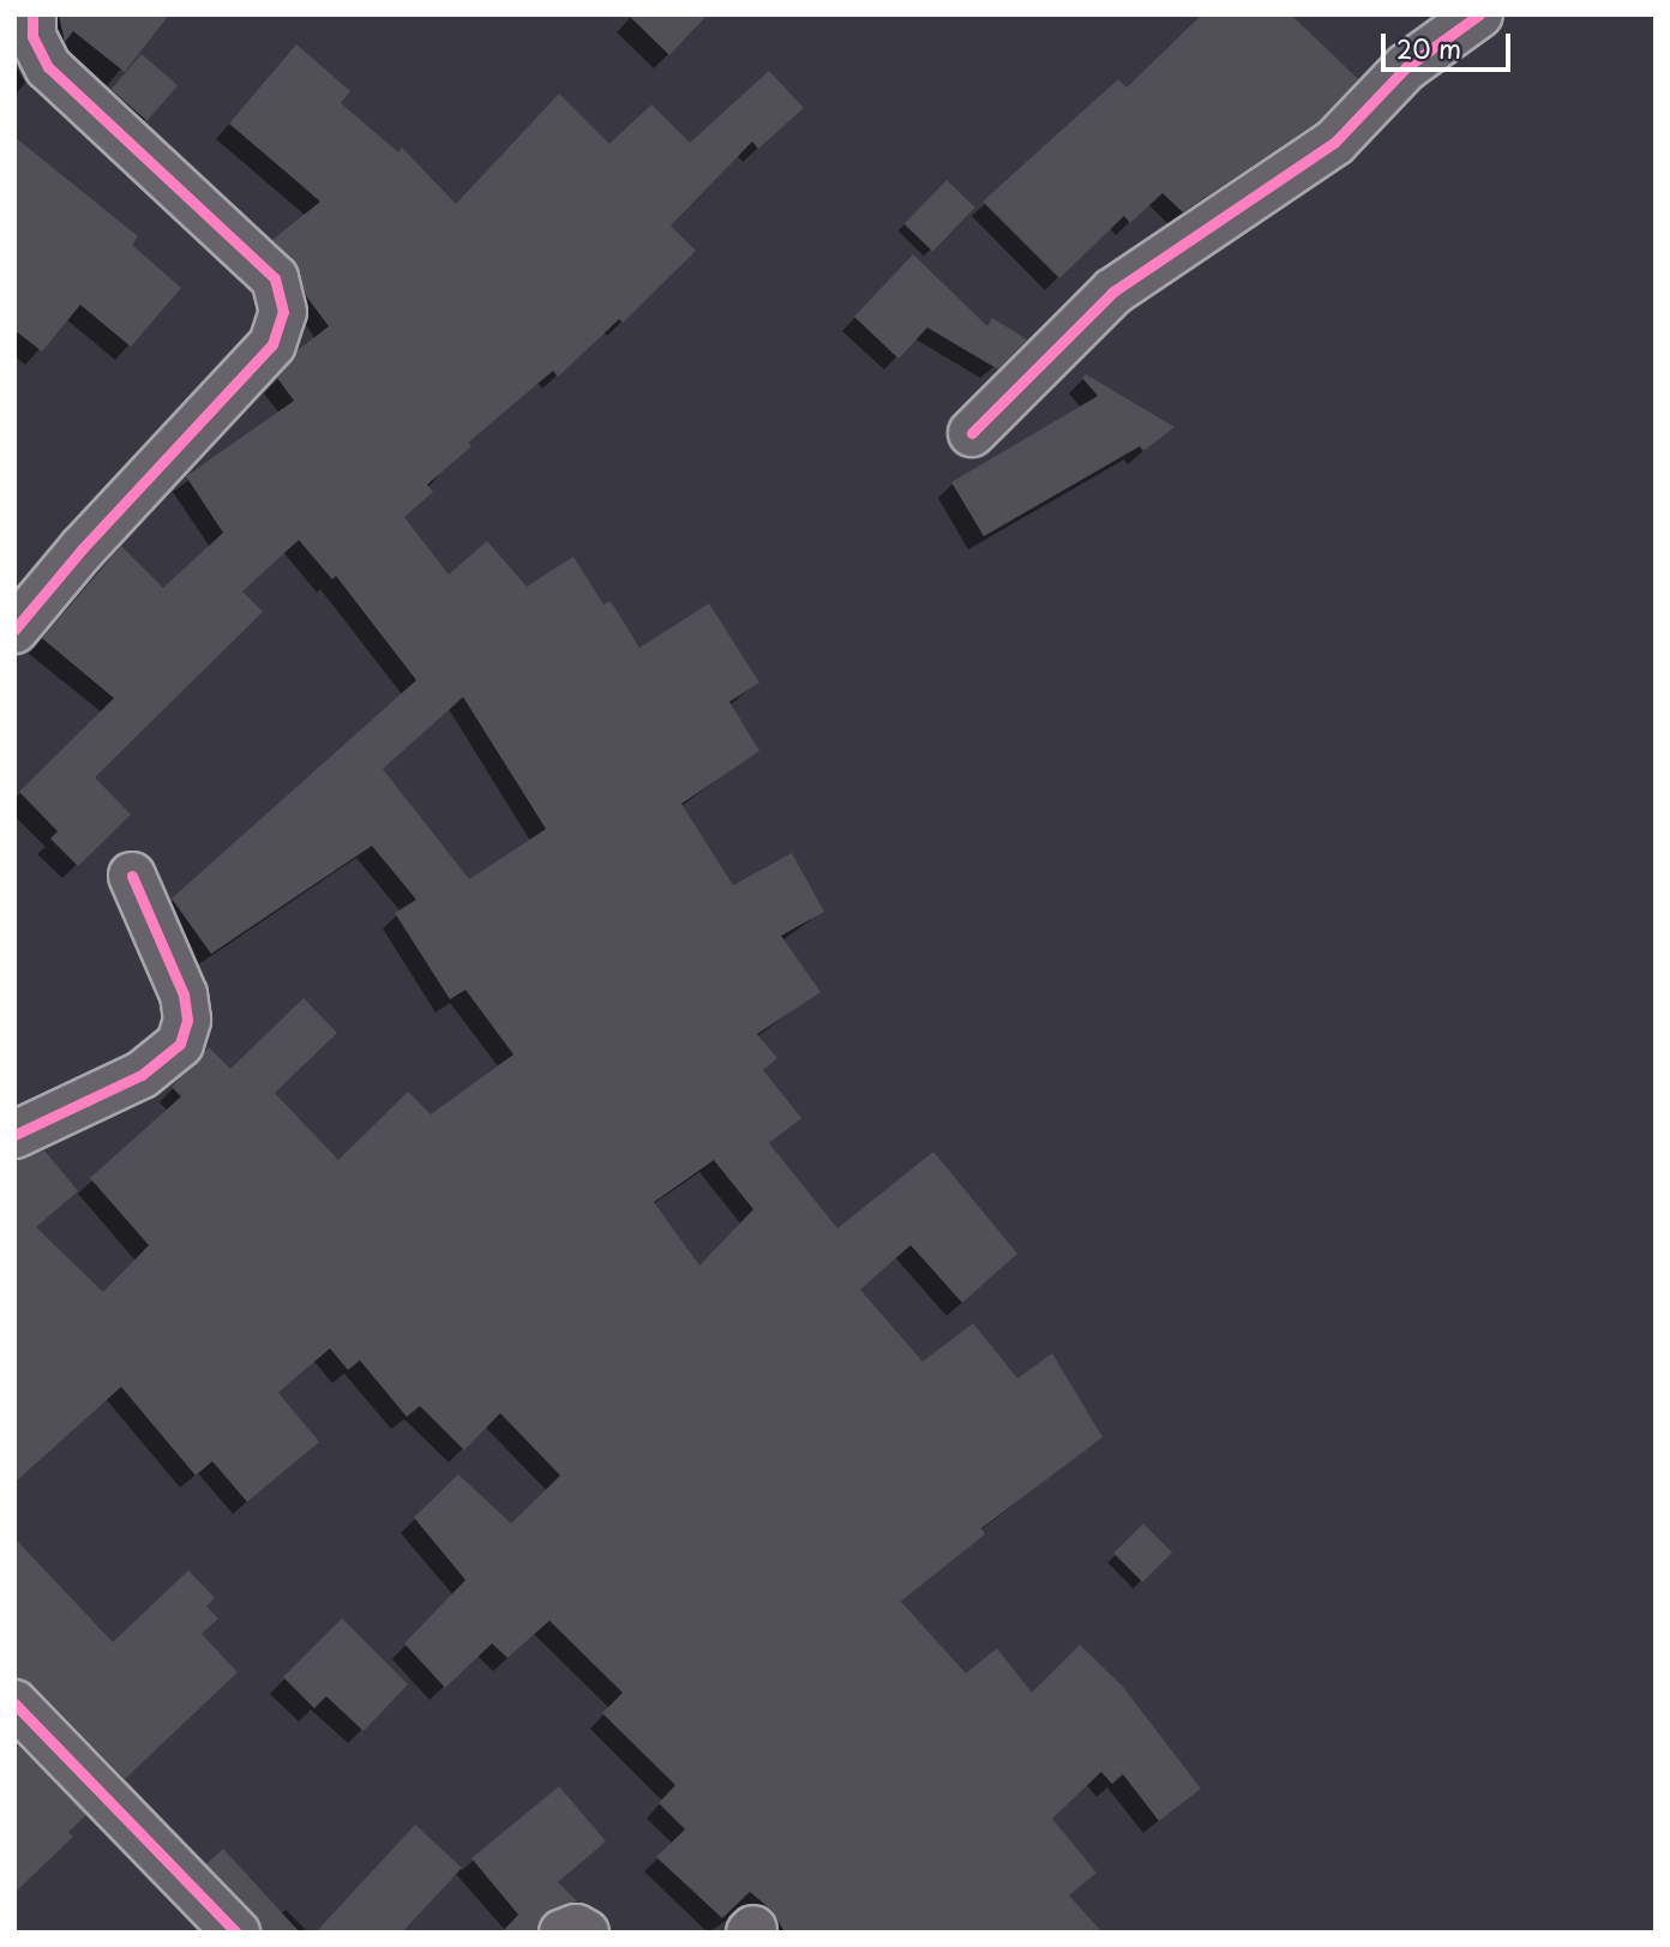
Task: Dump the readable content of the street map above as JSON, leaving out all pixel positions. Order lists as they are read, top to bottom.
{
  "scale_bar": "20 m"
}
